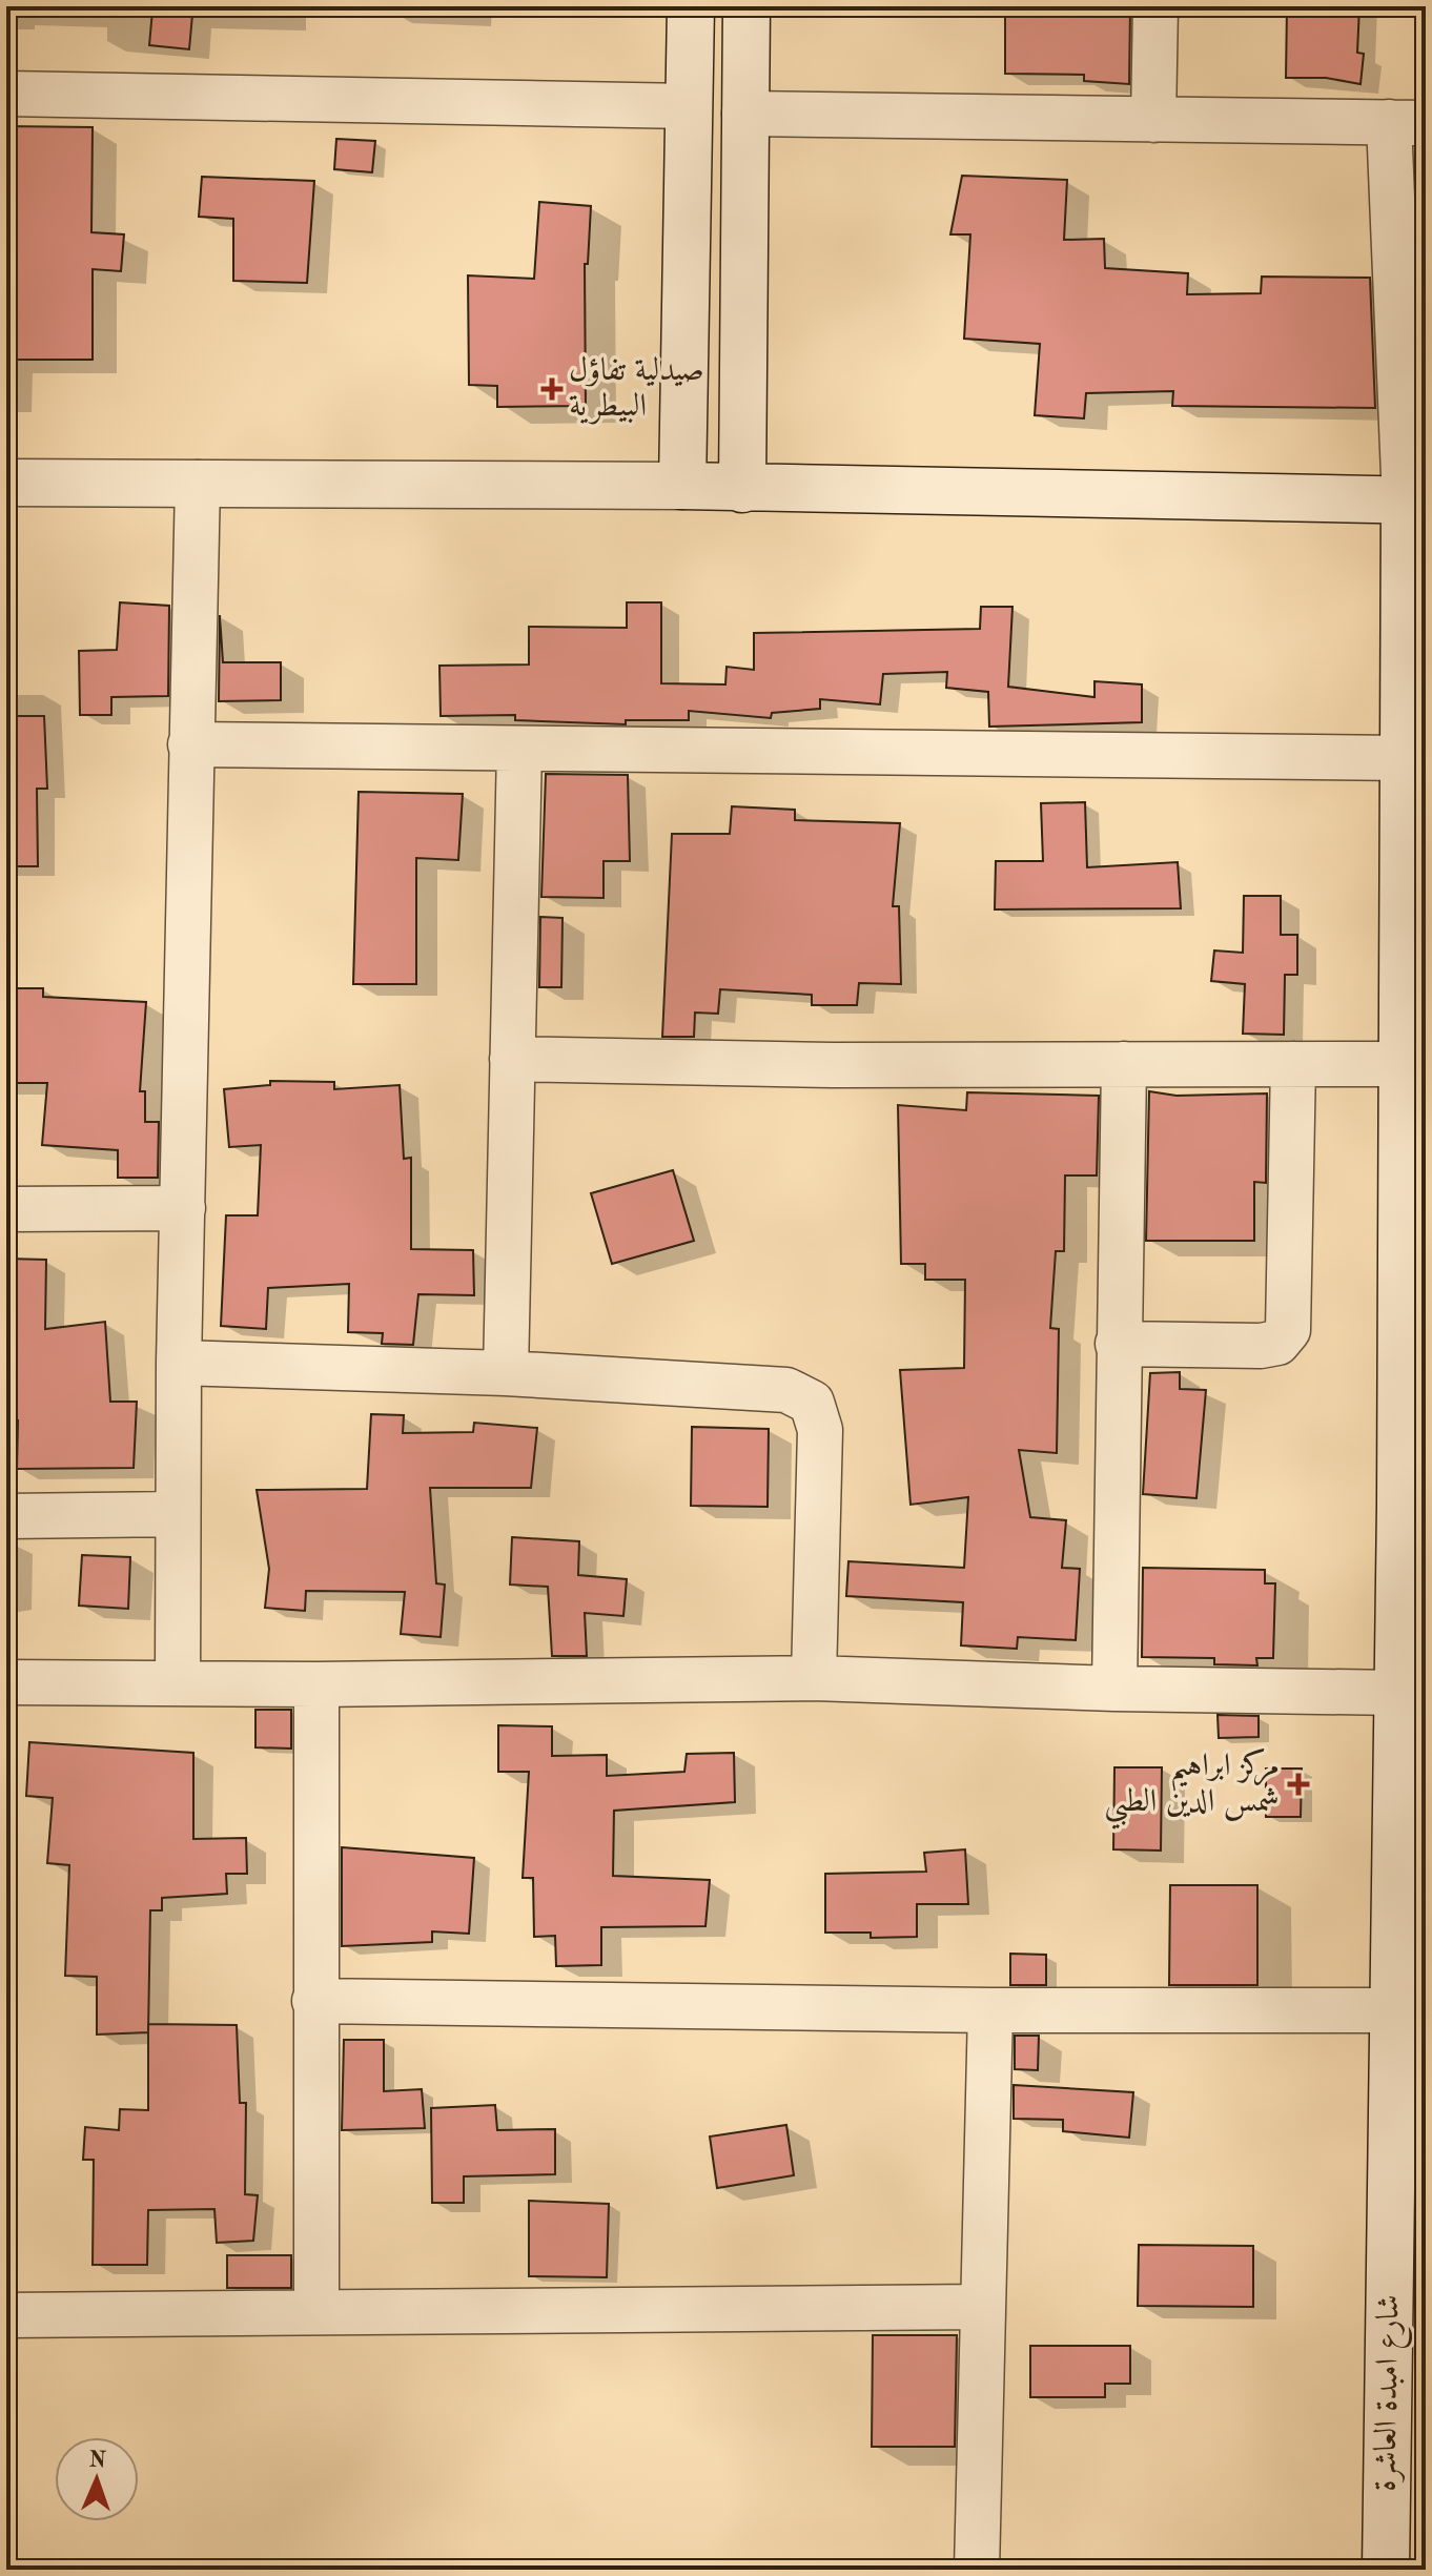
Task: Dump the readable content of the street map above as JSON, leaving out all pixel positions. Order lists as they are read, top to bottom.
{
  "streets": {
    "main road": ["شارع امبدة العاشرة"]
  },
  "places": {
    "health": ["صيدلية تفاؤل البيطرية", "مركز ابراهيم شمس الدين الطبي"]
  },
  "north": "top"
}
